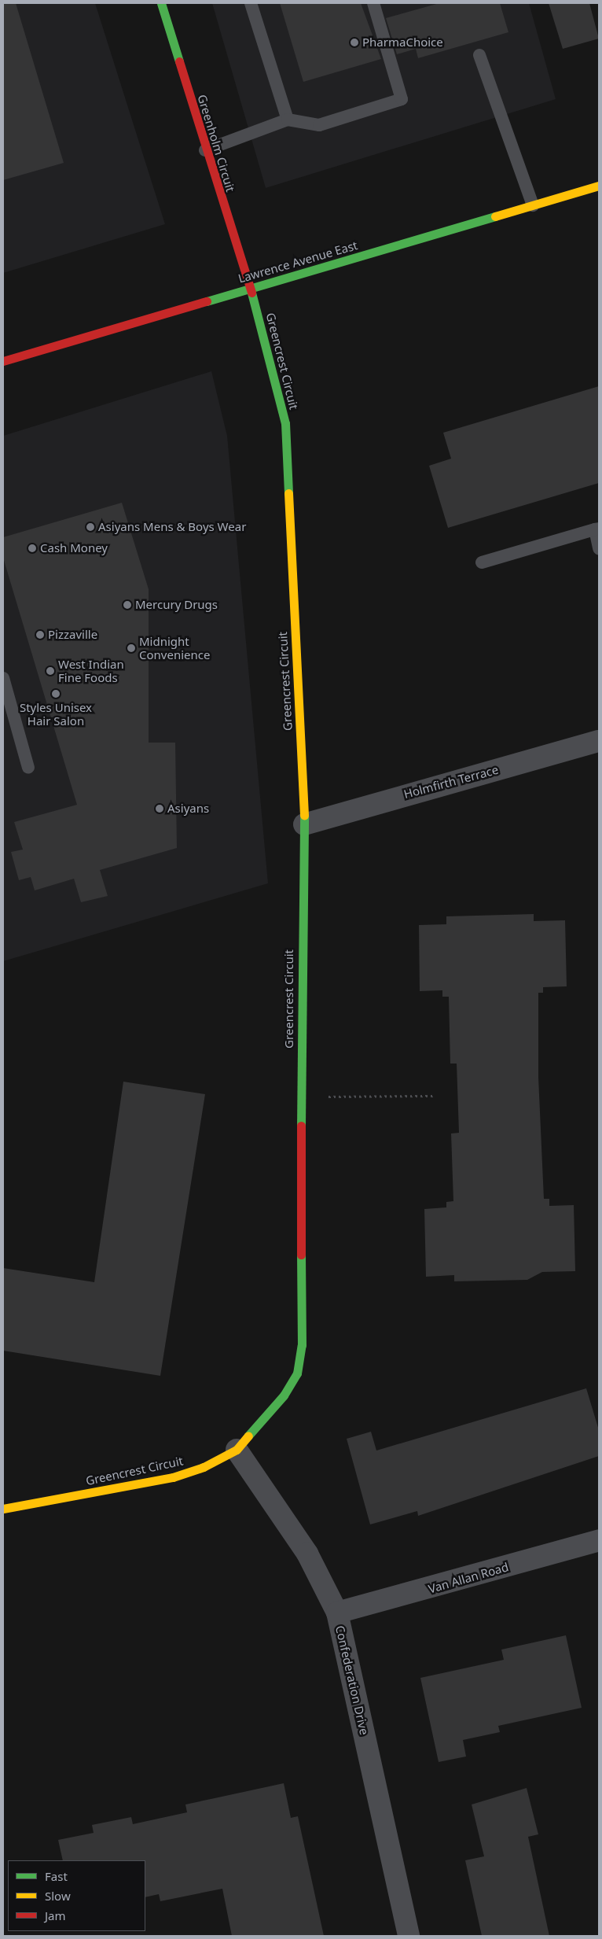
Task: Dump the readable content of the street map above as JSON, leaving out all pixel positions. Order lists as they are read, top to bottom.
{
  "streets": {
    "street": [
      "Greenholm Circuit",
      "Lawrence Avenue East",
      "Greencrest Circuit",
      "Holmfirth Terrace",
      "Van Allan Road",
      "Confederation Drive"
    ]
  },
  "crossings": [
    ["Greenholm Circuit", "Lawrence Avenue East"],
    ["Greenholm Circuit", "Greencrest Circuit"],
    ["Lawrence Avenue East", "Greencrest Circuit"],
    ["Greencrest Circuit", "Holmfirth Terrace"],
    ["Greencrest Circuit", "Confederation Drive"],
    ["Van Allan Road", "Confederation Drive"]
  ],
  "places": [
    "PharmaChoice",
    "Asiyans Mens & Boys Wear",
    "Cash Money",
    "Mercury Drugs",
    "Pizzaville",
    "Midnight Convenience",
    "West Indian Fine Foods",
    "Styles Unisex Hair Salon",
    "Asiyans"
  ],
  "legend": ["Fast", "Slow", "Jam"]
}
